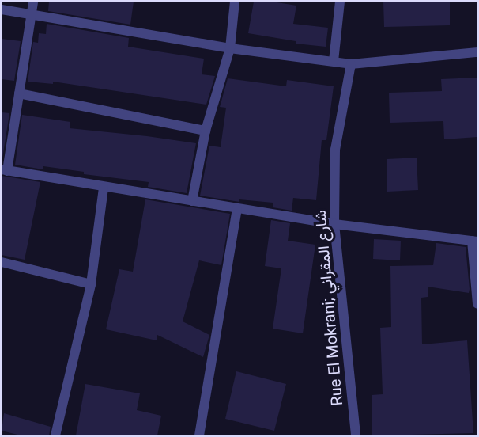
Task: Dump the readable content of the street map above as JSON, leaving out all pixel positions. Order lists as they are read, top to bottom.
{
  "streets": {
    "street": ["Rue El Mokrani; شارع المقراني"]
  }
}
